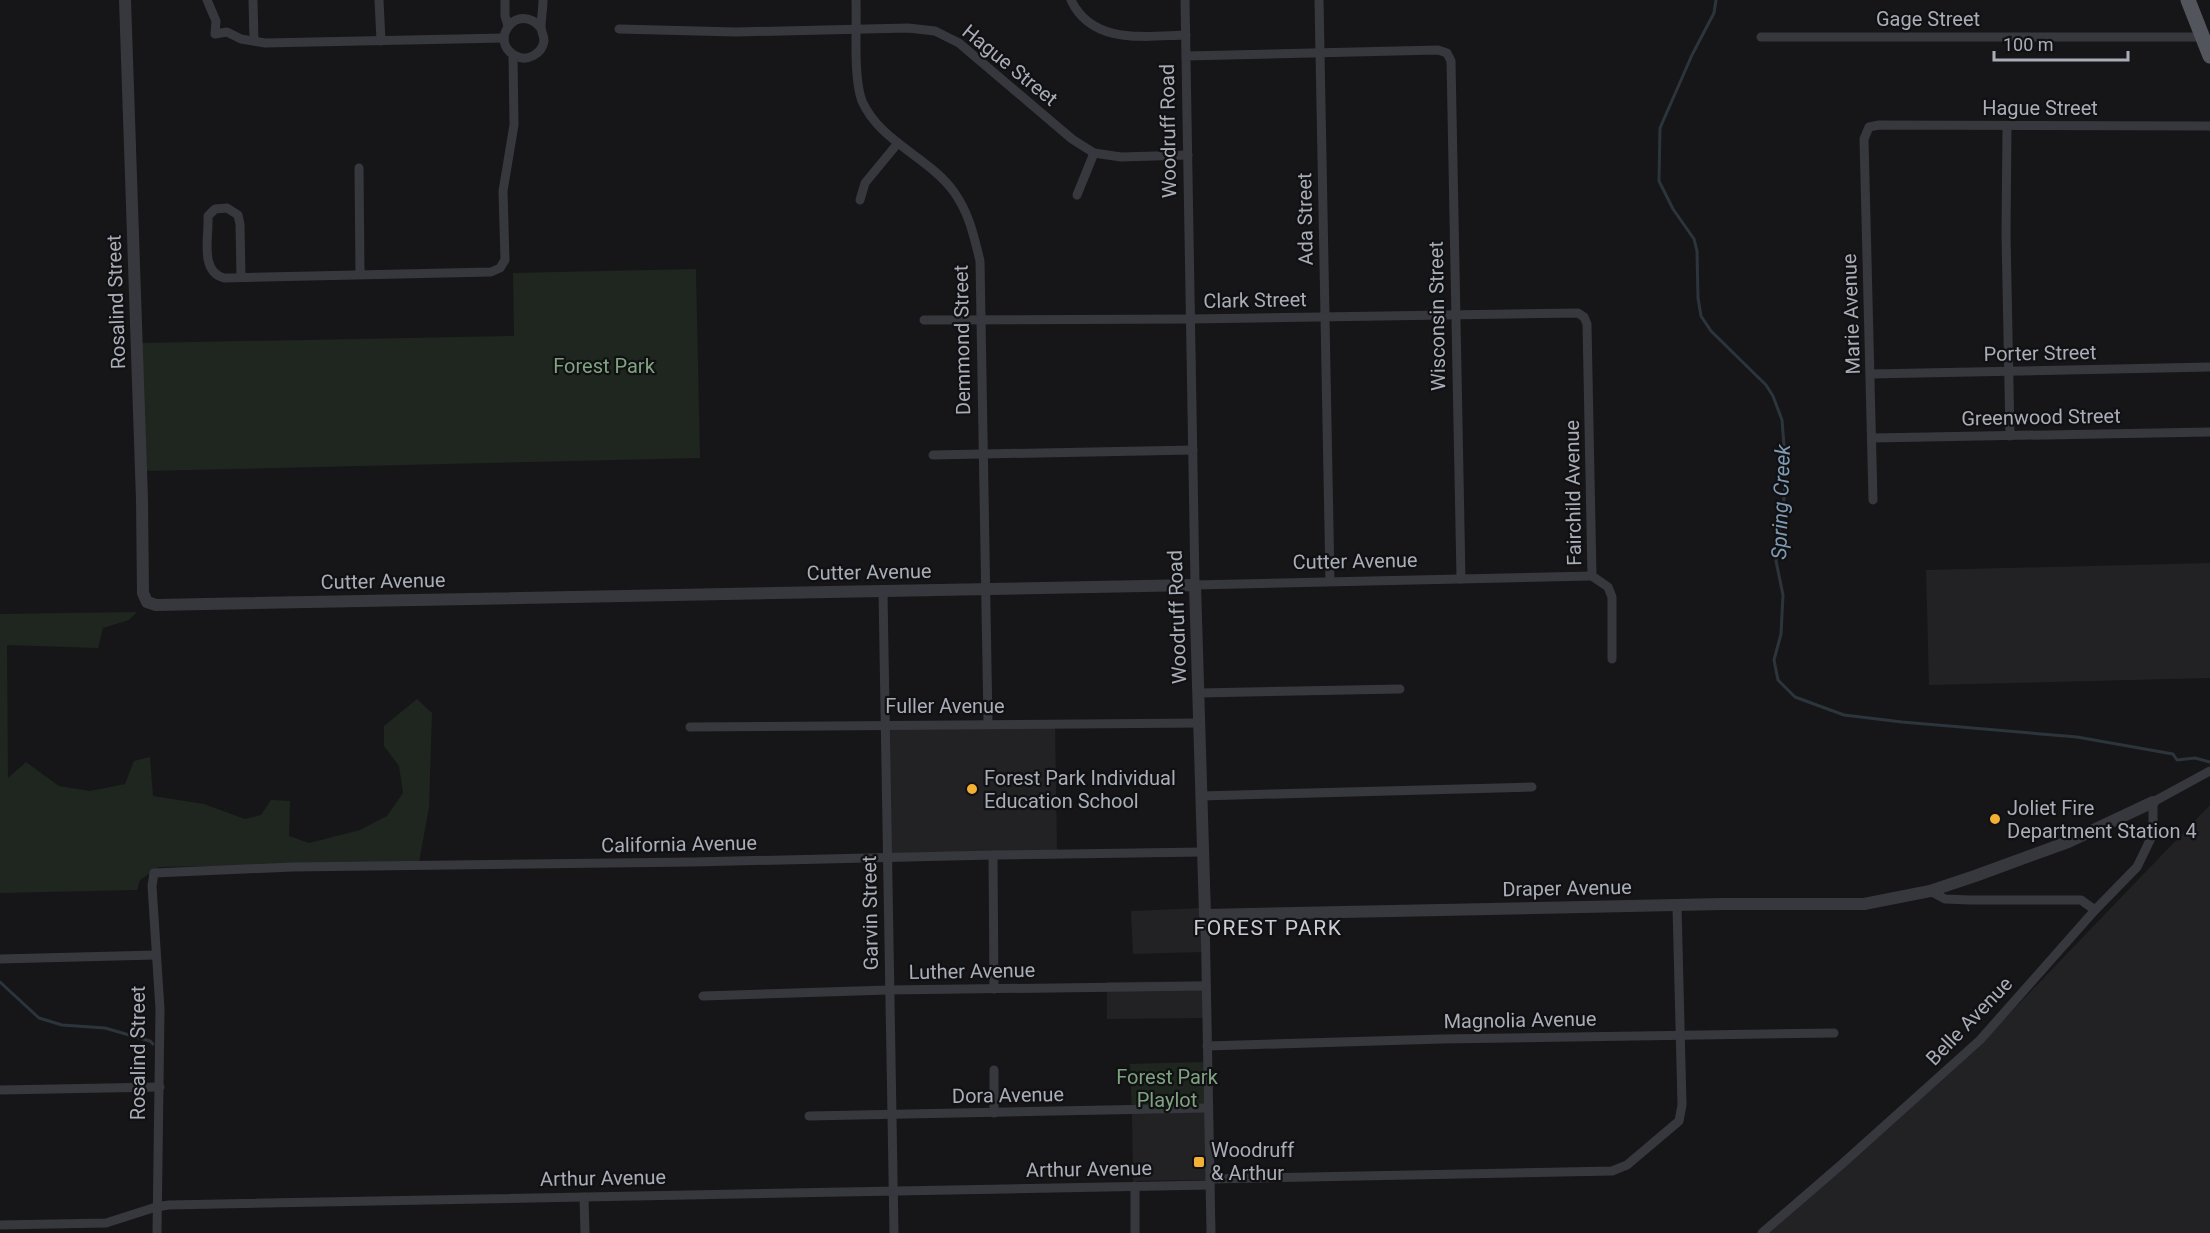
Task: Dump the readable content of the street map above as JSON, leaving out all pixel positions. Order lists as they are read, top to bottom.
{
  "streets": {
    "street": [
      "Gage Street",
      "Hague Street",
      "Woodruff Road",
      "Ada Street",
      "Clark Street",
      "Rosalind Street",
      "Marie Avenue",
      "Wisconsin Street",
      "Demmond Street",
      "Porter Street",
      "Greenwood Street",
      "Fairchild Avenue",
      "Cutter Avenue",
      "Fuller Avenue",
      "California Avenue",
      "Draper Avenue",
      "Garvin Street",
      "Luther Avenue",
      "Magnolia Avenue",
      "Belle Avenue",
      "Dora Avenue",
      "Arthur Avenue"
    ]
  },
  "crossings": [
    ["Hague Street", "Woodruff Road"],
    ["Hague Street", "Marie Avenue"],
    ["Hague Street", "Demmond Street"],
    ["Woodruff Road", "Clark Street"],
    ["Woodruff Road", "Cutter Avenue"],
    ["Woodruff Road", "Fuller Avenue"],
    ["Woodruff Road", "California Avenue"],
    ["Woodruff Road", "Draper Avenue"],
    ["Woodruff Road", "Luther Avenue"],
    ["Woodruff Road", "Magnolia Avenue"],
    ["Woodruff Road", "Dora Avenue"],
    ["Woodruff Road", "Arthur Avenue"],
    ["Ada Street", "Clark Street"],
    ["Ada Street", "Wisconsin Street"],
    ["Ada Street", "Cutter Avenue"],
    ["Clark Street", "Wisconsin Street"],
    ["Clark Street", "Demmond Street"],
    ["Clark Street", "Fairchild Avenue"],
    ["Rosalind Street", "Cutter Avenue"],
    ["Rosalind Street", "California Avenue"],
    ["Rosalind Street", "Arthur Avenue"],
    ["Marie Avenue", "Porter Street"],
    ["Marie Avenue", "Greenwood Street"],
    ["Wisconsin Street", "Cutter Avenue"],
    ["Demmond Street", "Cutter Avenue"],
    ["Demmond Street", "Fuller Avenue"],
    ["Fairchild Avenue", "Cutter Avenue"],
    ["Cutter Avenue", "Garvin Street"],
    ["Fuller Avenue", "Garvin Street"],
    ["California Avenue", "Garvin Street"],
    ["Draper Avenue", "Belle Avenue"],
    ["Garvin Street", "Luther Avenue"],
    ["Garvin Street", "Dora Avenue"],
    ["Garvin Street", "Arthur Avenue"],
    ["Magnolia Avenue", "Arthur Avenue"]
  ],
  "districts": ["FOREST PARK"],
  "water": ["Spring Creek"],
  "parks": ["Forest Park", "Forest Park Playlot"],
  "places": {
    "other": ["Forest Park Individual Education School", "Joliet Fire Department Station 4"],
    "transit": ["Woodruff & Arthur"]
  },
  "scale_bar": "100 m"
}
